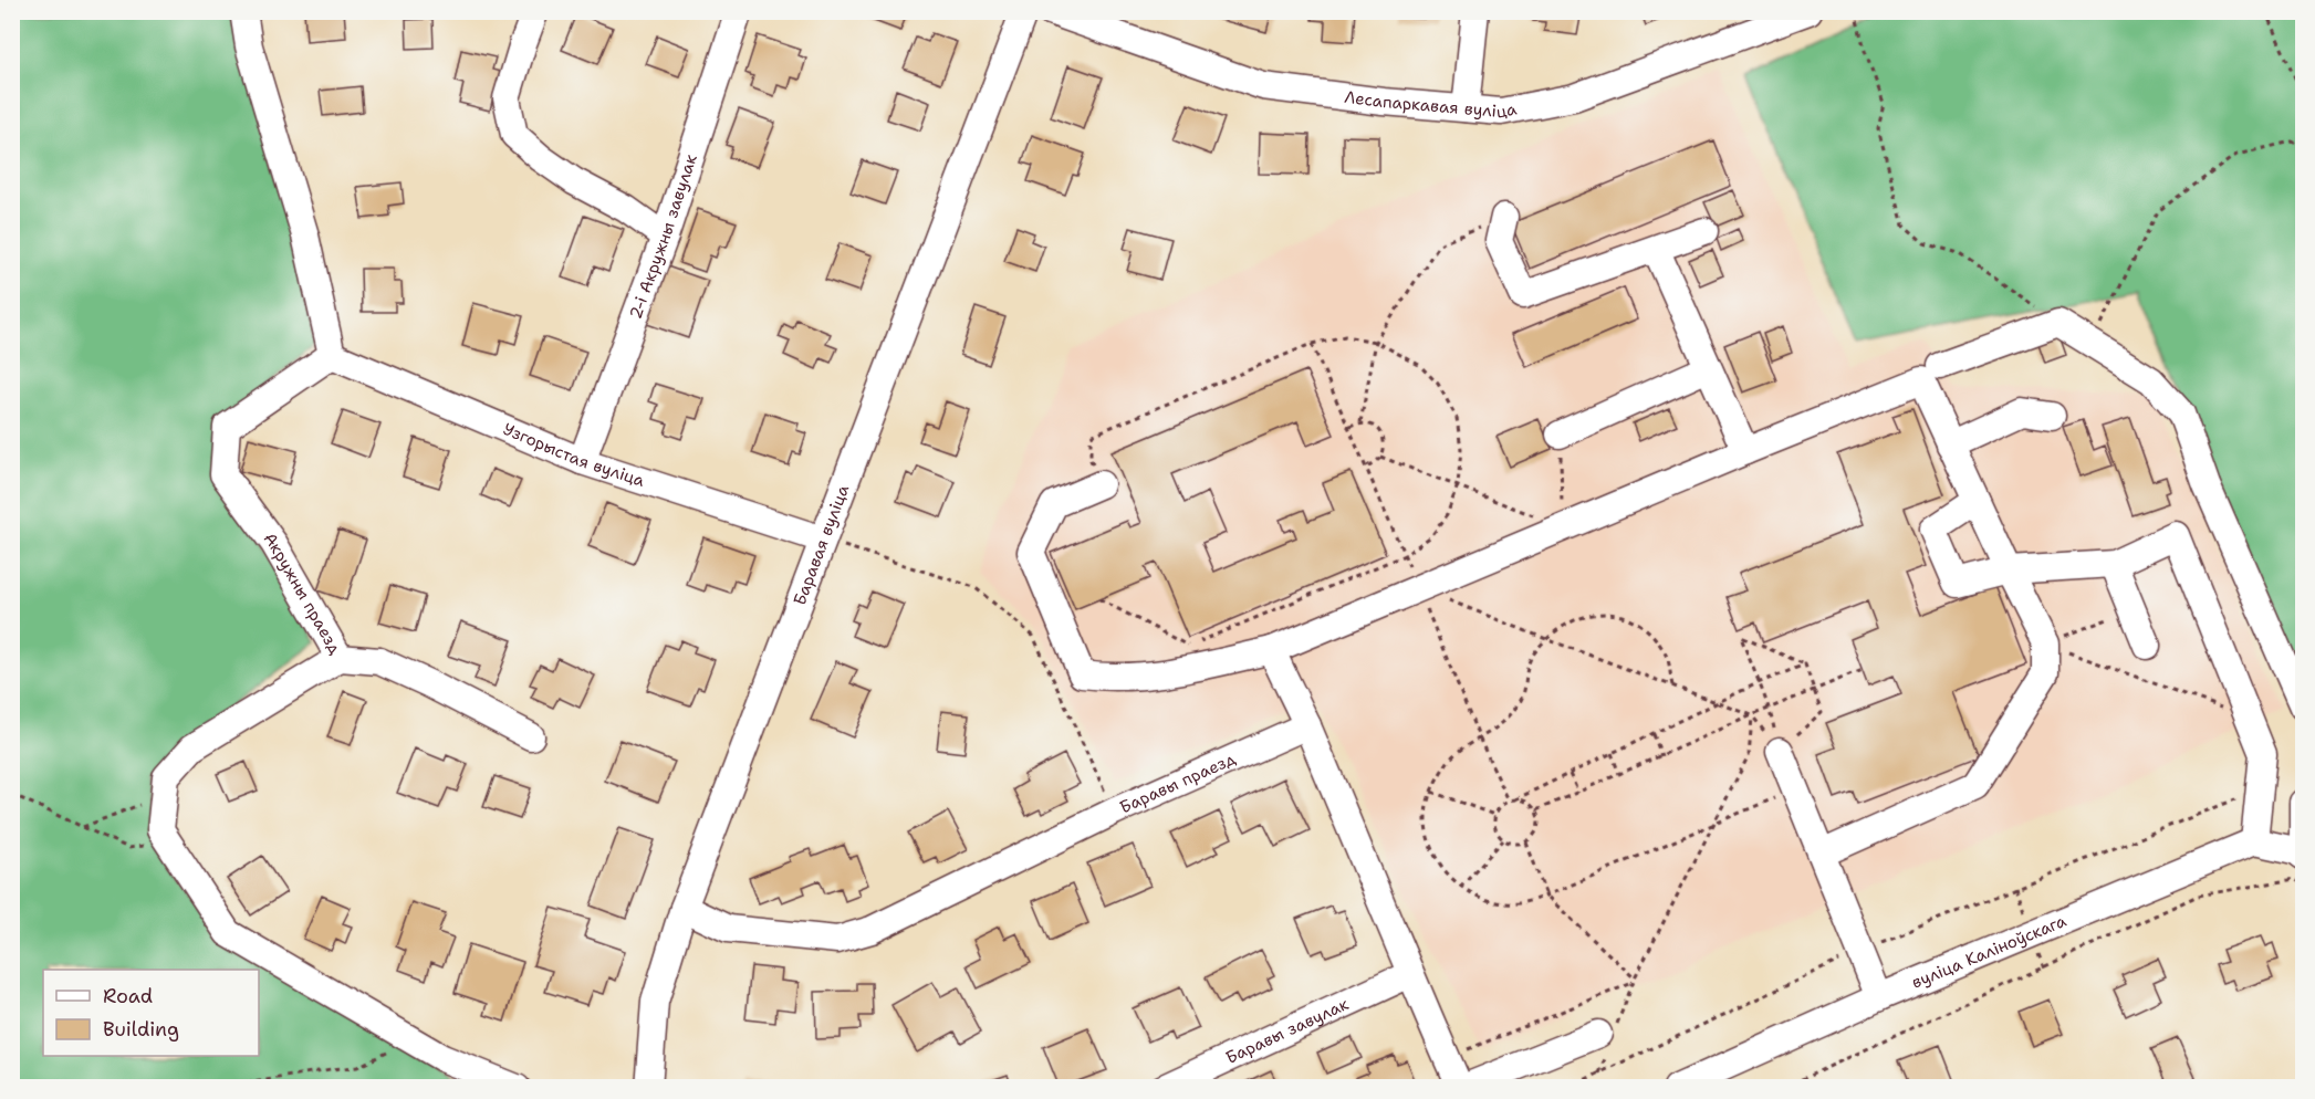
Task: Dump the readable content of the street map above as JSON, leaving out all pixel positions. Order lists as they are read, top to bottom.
{
  "streets": {
    "street": [
      "Лесапаркавая вуліца",
      "2-і Акружны завулак",
      "Узгорыстая вуліца",
      "Баравая вуліца",
      "Акружны праезд",
      "Баравы праезд",
      "вуліца Каліноўскага",
      "Баравы завулак"
    ]
  },
  "crossings": [
    ["2-і Акружны завулак", "Узгорыстая вуліца"],
    ["Узгорыстая вуліца", "Баравая вуліца"],
    ["Узгорыстая вуліца", "Акружны праезд"],
    ["Баравая вуліца", "Баравы праезд"]
  ],
  "legend": ["Road", "Building"]
}
